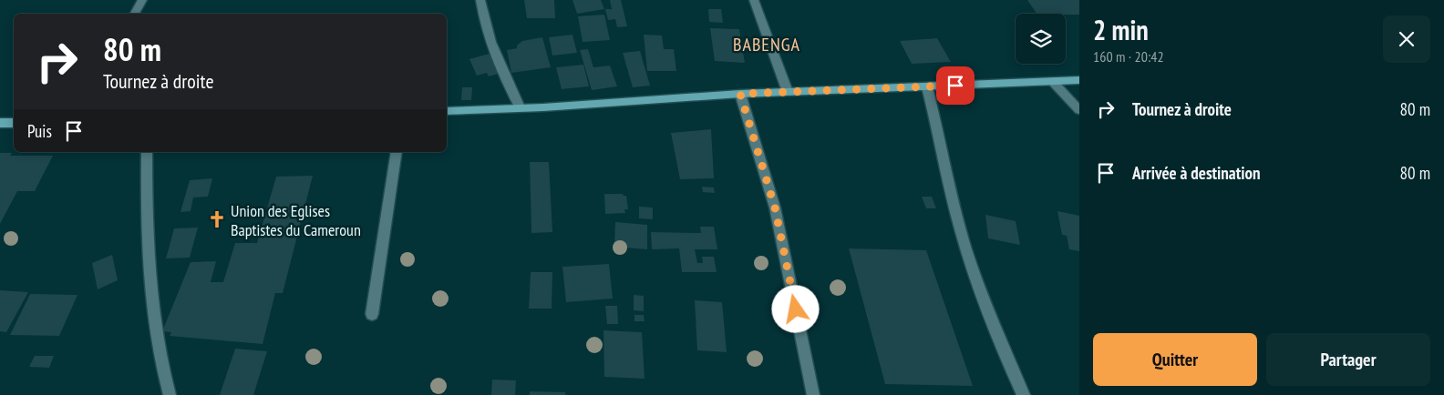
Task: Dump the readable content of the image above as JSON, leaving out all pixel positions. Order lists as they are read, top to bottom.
{
  "districts": ["BABENGA"],
  "places": {
    "church": ["Union des Eglises Baptistes du Cameroun"]
  },
  "page": {
    "heading": ["2 min", "160 m · 20:42"],
    "turn": ["80 m", "Tournez à droite"],
    "list": [
      {
        "name": "Tournez à droite",
        "value": "80 m"
      },
      {
        "name": "Arrivée à destination",
        "value": "80 m"
      }
    ],
    "then": "Puis",
    "buttons": ["Quitter", "Partager"]
  }
}
